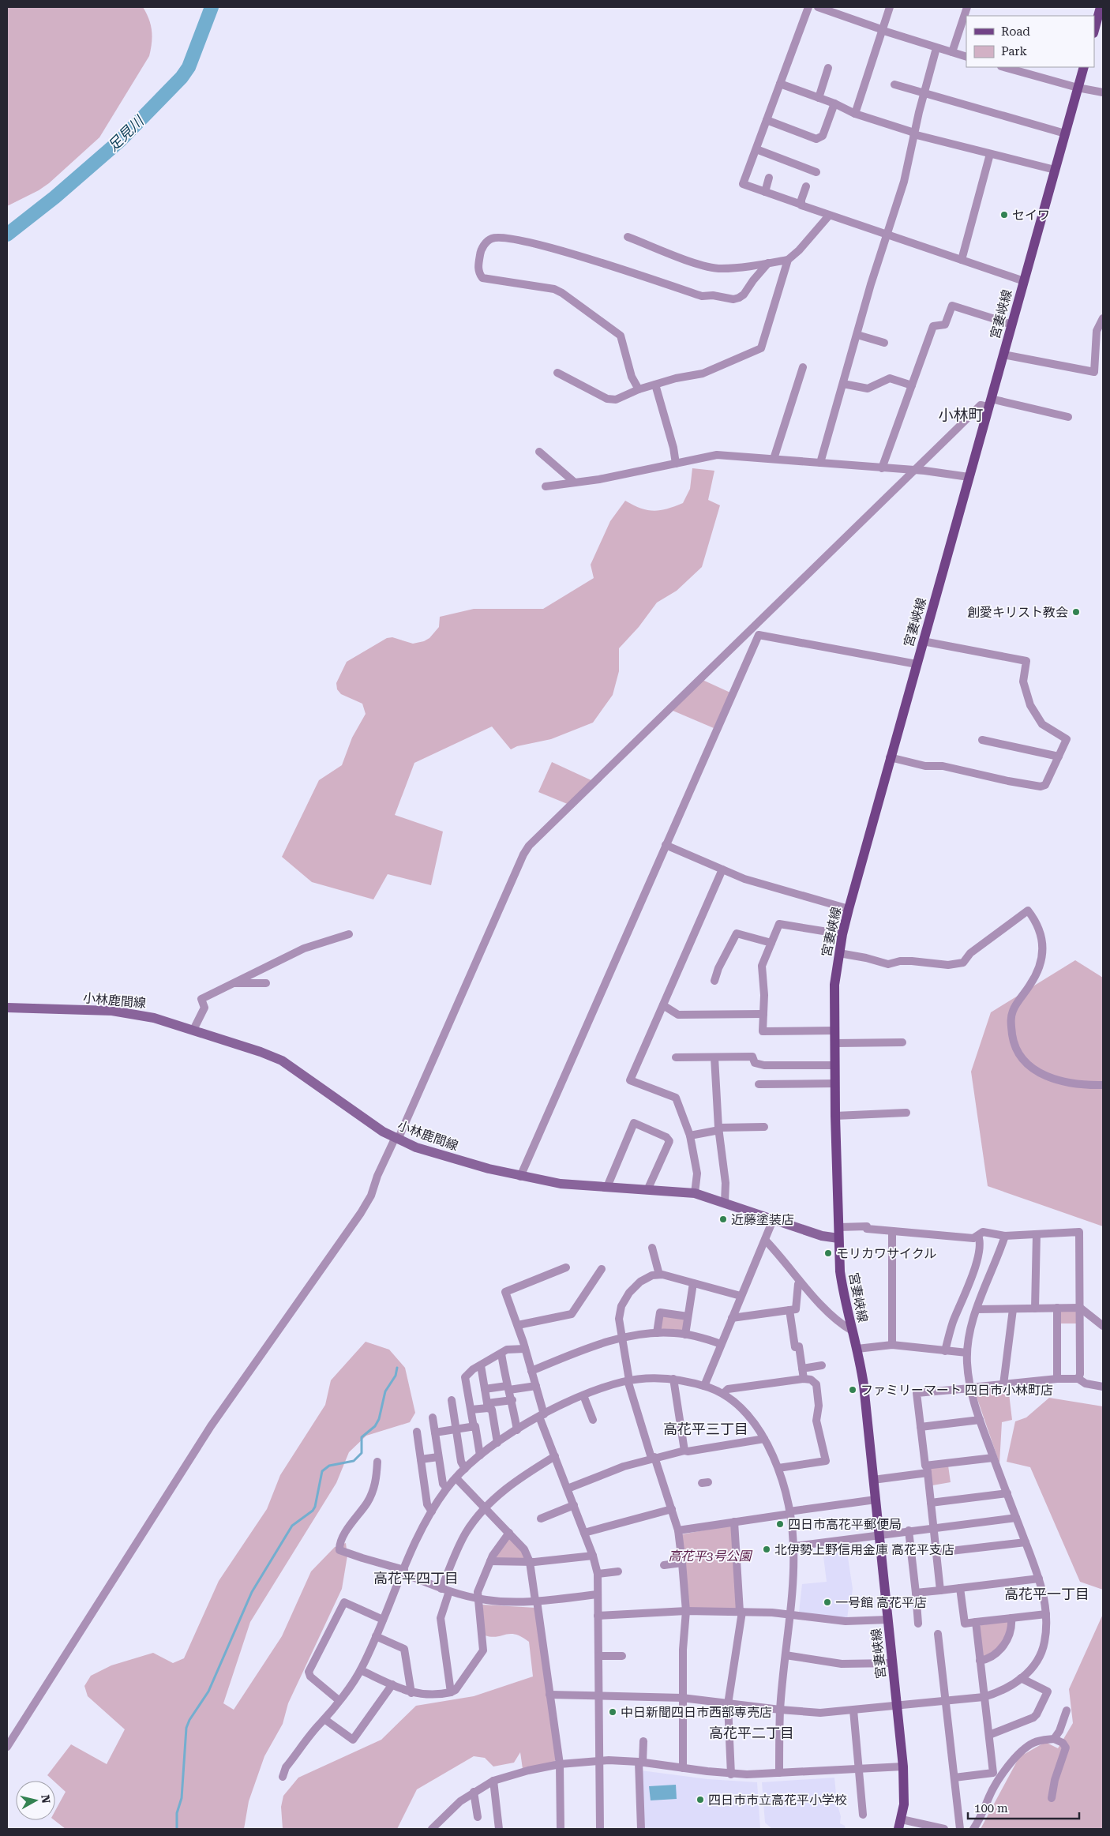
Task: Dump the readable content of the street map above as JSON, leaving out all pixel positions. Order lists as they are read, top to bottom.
{
  "streets": {
    "main road": ["宮妻峡線", "小林鹿間線"]
  },
  "crossings": [
    ["宮妻峡線", "小林鹿間線"]
  ],
  "districts": [
    "小林町",
    "高花平三丁目",
    "高花平四丁目",
    "高花平一丁目",
    "高花平二丁目"
  ],
  "water": ["足見川"],
  "parks": ["高花平3号公園"],
  "places": [
    "セイワ",
    "創愛キリスト教会",
    "近藤塗装店",
    "モリカワサイクル",
    "ファミリーマート 四日市小林町店",
    "四日市高花平郵便局",
    "北伊勢上野信用金庫 高花平支店",
    "一号館 高花平店",
    "中日新聞四日市西部専売店",
    "四日市市立高花平小学校"
  ],
  "legend": ["Road", "Park"],
  "scale_bar": "100 m",
  "north": "right"
}
